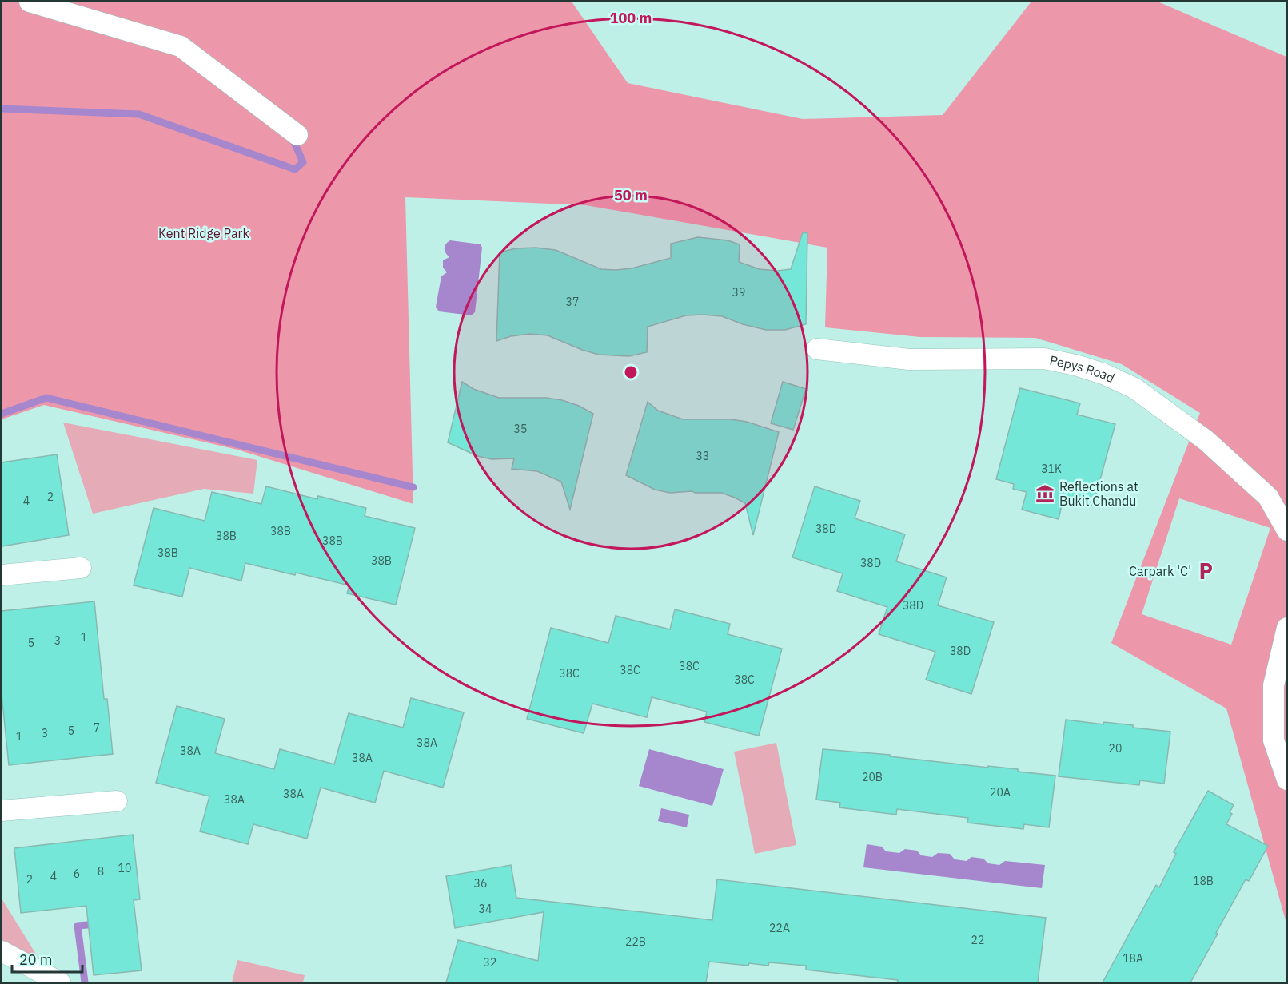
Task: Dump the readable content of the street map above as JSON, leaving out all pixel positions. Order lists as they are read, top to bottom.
{
  "streets": {
    "street": ["Pepys Road"]
  },
  "parks": ["Kent Ridge Park"],
  "places": {
    "museum": ["Reflections at Bukit Chandu"],
    "parking": ["Carpark 'C'"]
  },
  "house_numbers": [
    "39",
    "37",
    "35",
    "33",
    "31K",
    "2",
    "4",
    "38D",
    "38B",
    "38B",
    "38B",
    "38B",
    "38B",
    "38D",
    "38D",
    "1",
    "3",
    "5",
    "38D",
    "38C",
    "38C",
    "38C",
    "38C",
    "7",
    "5",
    "3",
    "1",
    "38A",
    "20",
    "38A",
    "38A",
    "20B",
    "20A",
    "38A",
    "38A",
    "10",
    "8",
    "6",
    "4",
    "2",
    "18B",
    "36",
    "34",
    "22A",
    "22",
    "22B",
    "18A",
    "32"
  ],
  "scale_bar": "20 m",
  "rings": ["100 m", "50 m"]
}
